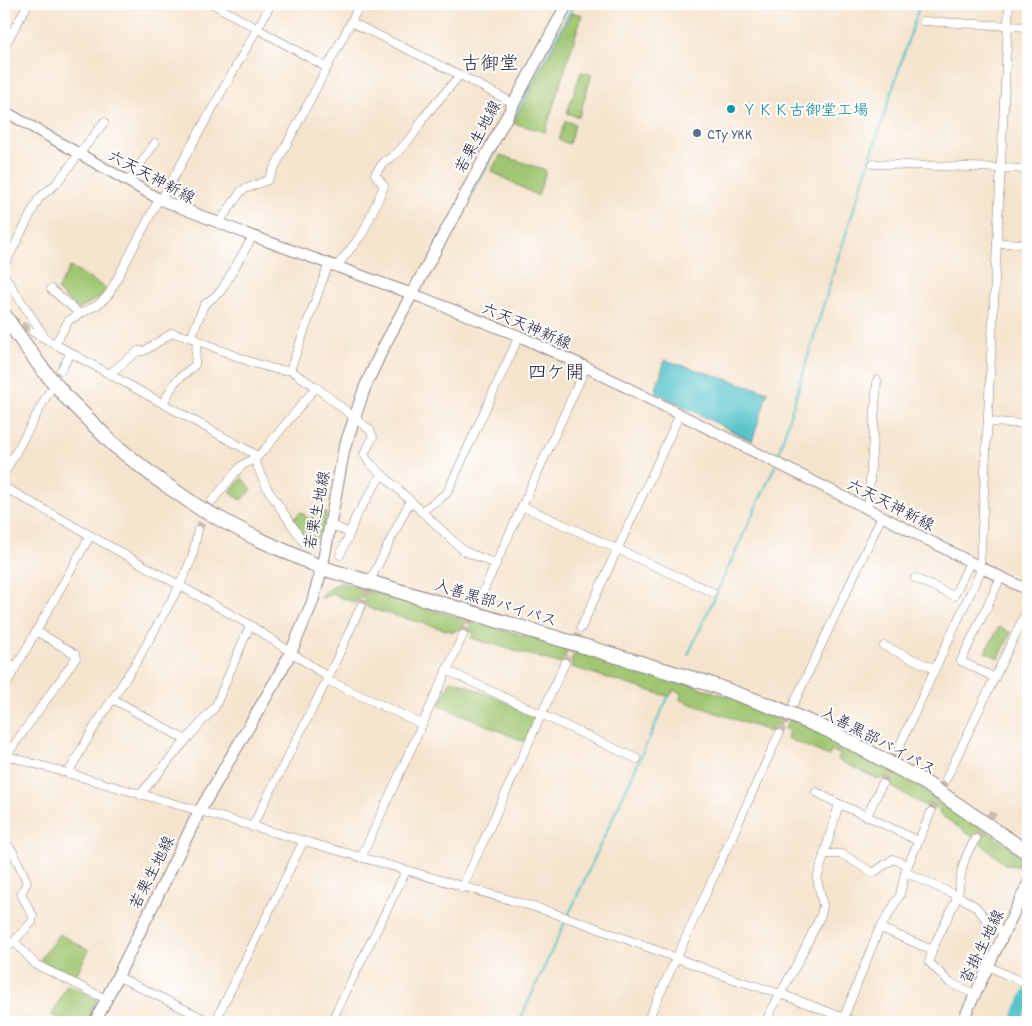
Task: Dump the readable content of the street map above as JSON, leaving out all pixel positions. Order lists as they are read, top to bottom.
{
  "streets": {
    "highway": ["入善黒部バイパス"],
    "main road": ["若栗生地線", "六天天神新線", "沓掛生地線"]
  },
  "crossings": [
    ["若栗生地線", "六天天神新線"],
    ["若栗生地線", "入善黒部バイパス"]
  ],
  "districts": ["古御堂", "四ケ開"],
  "places": ["ＹＫＫ古御堂工場", "CTy YKK"]
}
